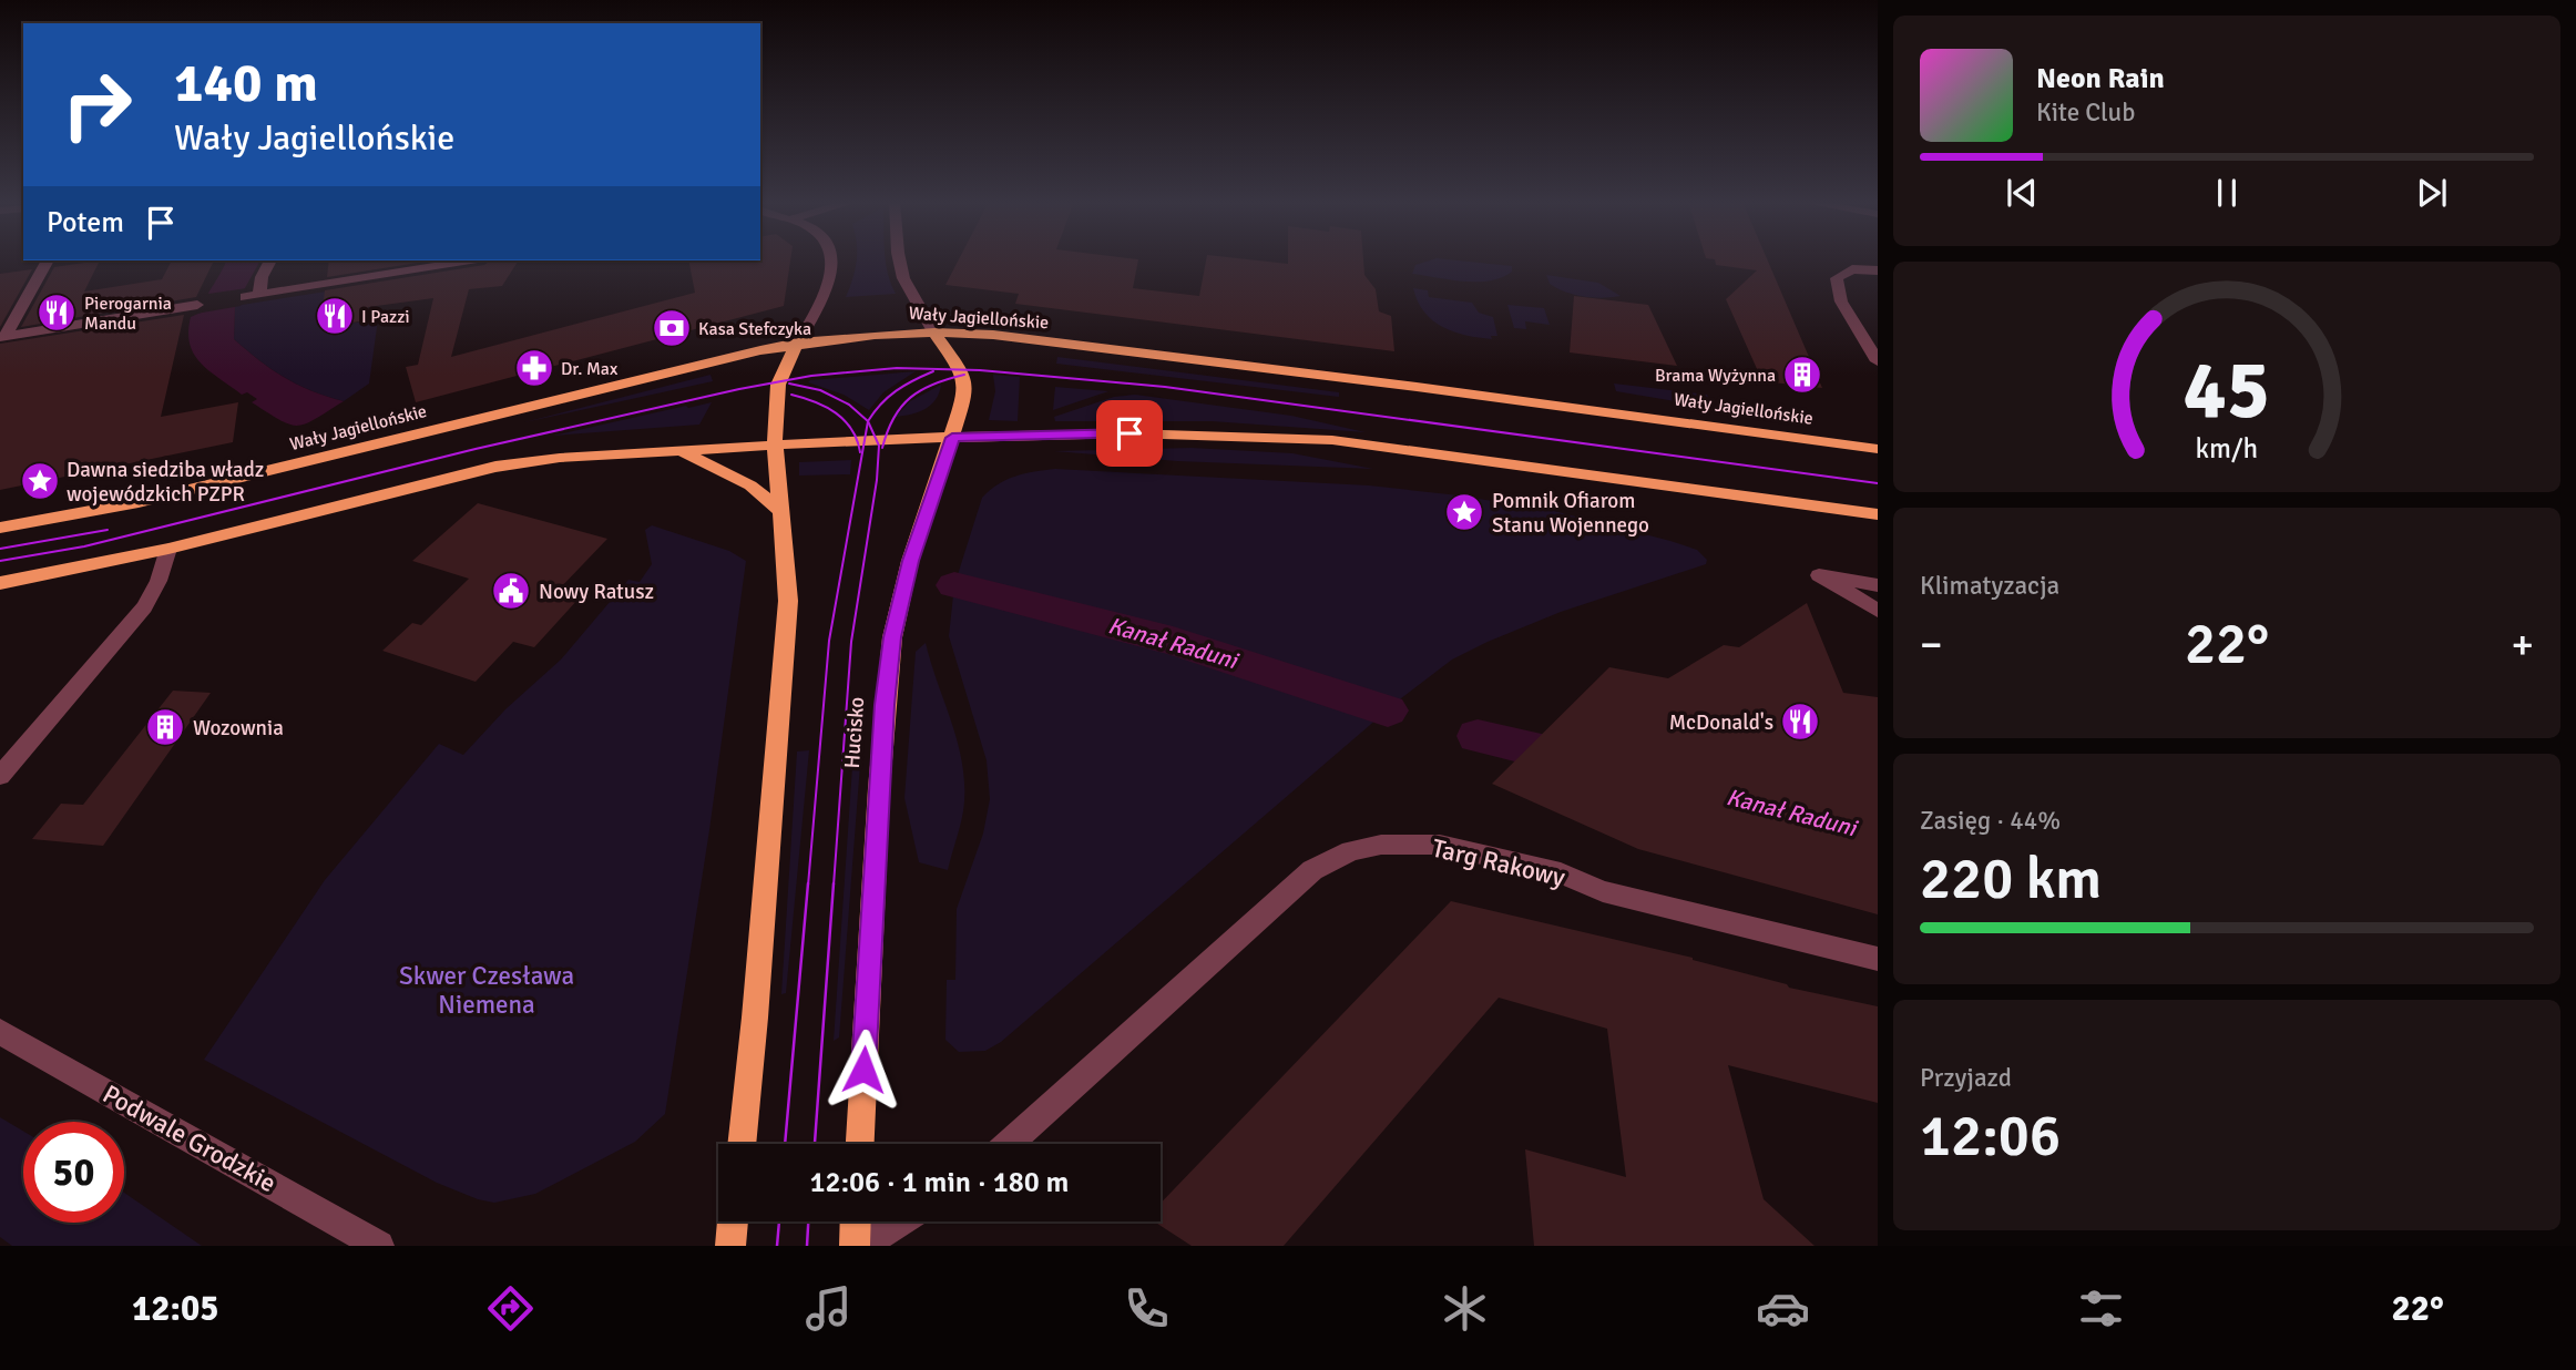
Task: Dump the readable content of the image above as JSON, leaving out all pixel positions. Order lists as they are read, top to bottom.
{
  "streets": {
    "main road": ["Wały Jagiellońskie", "Hucisko"],
    "street": ["Targ Rakowy", "Podwale Grodzkie"]
  },
  "crossings": [
    ["Wały Jagiellońskie", "Hucisko"]
  ],
  "water": ["Kanał Raduni"],
  "parks": ["Skwer Czesława Niemena"],
  "places": {
    "restaurant": ["Pierogarnia Mandu", "I Pazzi", "McDonald's"],
    "bank": ["Kasa Stefczyka"],
    "pharmacy": ["Dr. Max"],
    "building": ["Brama Wyżynna", "Wozownia"],
    "place": ["Dawna siedziba władz wojewódzkich PZPR", "Pomnik Ofiarom Stanu Wojennego"],
    "public building": ["Nowy Ratusz"]
  },
  "page": {
    "turn": ["140 m", "Wały Jagiellońskie"],
    "song": ["Neon Rain", "Kite Club"],
    "then": "Potem",
    "tile": [
      "Klimatyzacja",
      ["Zasięg · 44%", "220 km"],
      ["Przyjazd", "12:06"]
    ],
    "heat": ["−", "22°", "+"],
    "limit": "50",
    "trip": "12:06 · 1 min · 180 m",
    "tabs": ["12:05", "22°"],
    "gauge": ["45", "km/h"]
  }
}
